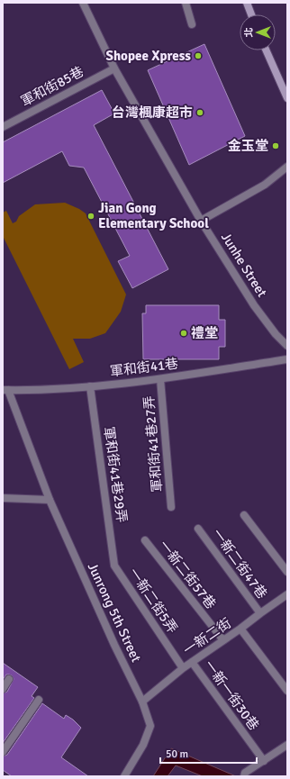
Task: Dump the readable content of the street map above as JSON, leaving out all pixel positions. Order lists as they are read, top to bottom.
{
  "streets": {
    "street": [
      "軍和街85巷",
      "Junhe Street",
      "軍和街41巷",
      "軍和街41巷27弄",
      "軍和街41巷29弄",
      "一新二街47巷",
      "一新二街57巷",
      "一新二街5弄",
      "Junrong 5th Street",
      "一新二街",
      "一新一街30巷"
    ]
  },
  "crossings": [
    ["軍和街85巷", "Junhe Street"],
    ["軍和街41巷", "軍和街41巷27弄"],
    ["軍和街41巷", "軍和街41巷29弄"],
    ["軍和街41巷", "Junrong 5th Street"],
    ["軍和街41巷29弄", "一新二街5弄"],
    ["一新二街47巷", "一新二街"],
    ["一新二街57巷", "一新二街"],
    ["一新二街5弄", "一新二街"],
    ["Junrong 5th Street", "一新二街"],
    ["一新二街", "一新一街30巷"]
  ],
  "places": [
    "Shopee Xpress",
    "台灣楓康超市",
    "金玉堂",
    "Jian Gong Elementary School",
    "禮堂"
  ],
  "scale_bar": "50 m",
  "north": "left"
}
